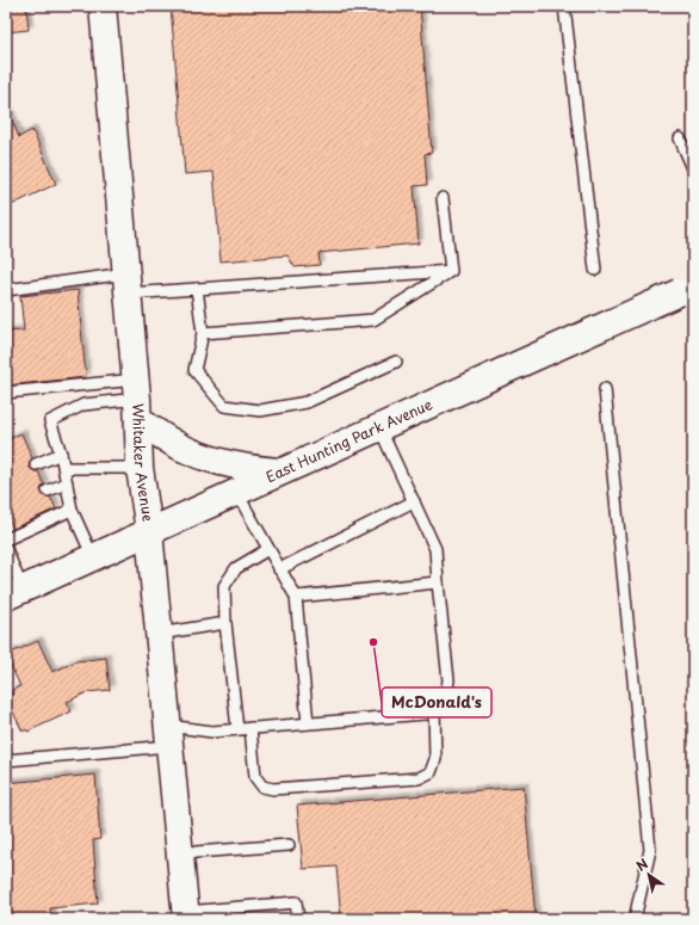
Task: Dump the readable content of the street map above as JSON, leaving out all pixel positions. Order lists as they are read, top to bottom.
{
  "streets": {
    "main road": ["East Hunting Park Avenue", "Whitaker Avenue"]
  },
  "crossings": [
    ["East Hunting Park Avenue", "Whitaker Avenue"]
  ],
  "places": ["McDonald's"],
  "north": "top left"
}
